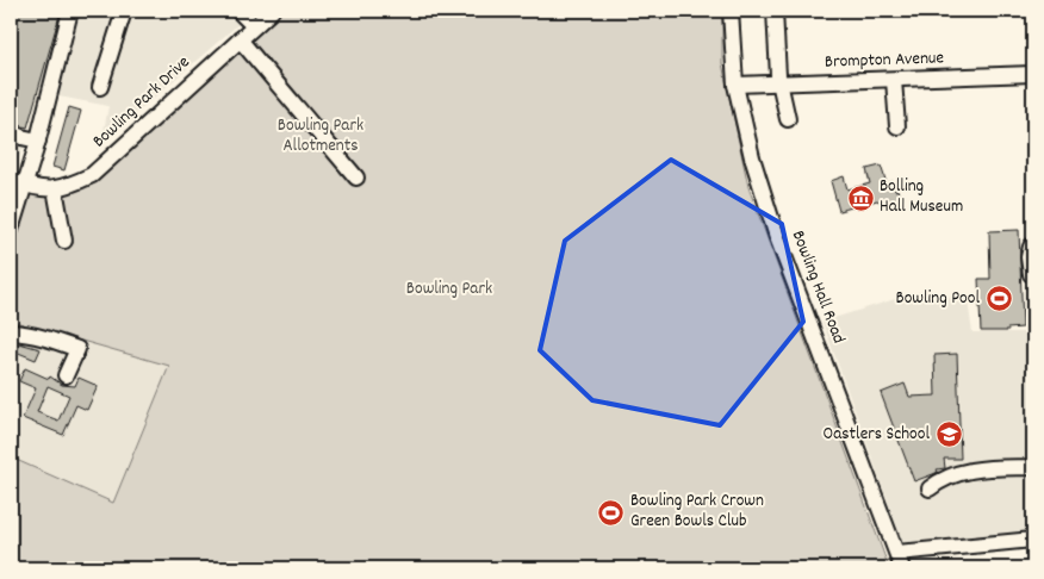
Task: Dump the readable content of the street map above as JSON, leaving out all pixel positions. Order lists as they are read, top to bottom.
{
  "streets": {
    "street": ["Brompton Avenue", "Bowling Park Drive", "Bowling Hall Road"]
  },
  "crossings": [
    ["Brompton Avenue", "Bowling Hall Road"]
  ],
  "parks": ["Bowling Park Allotments", "Bowling Park"],
  "places": {
    "museum": ["Bolling Hall Museum"],
    "sports": ["Bowling Pool", "Bowling Park Crown Green Bowls Club"],
    "school or university": ["Oastlers School"]
  }
}
